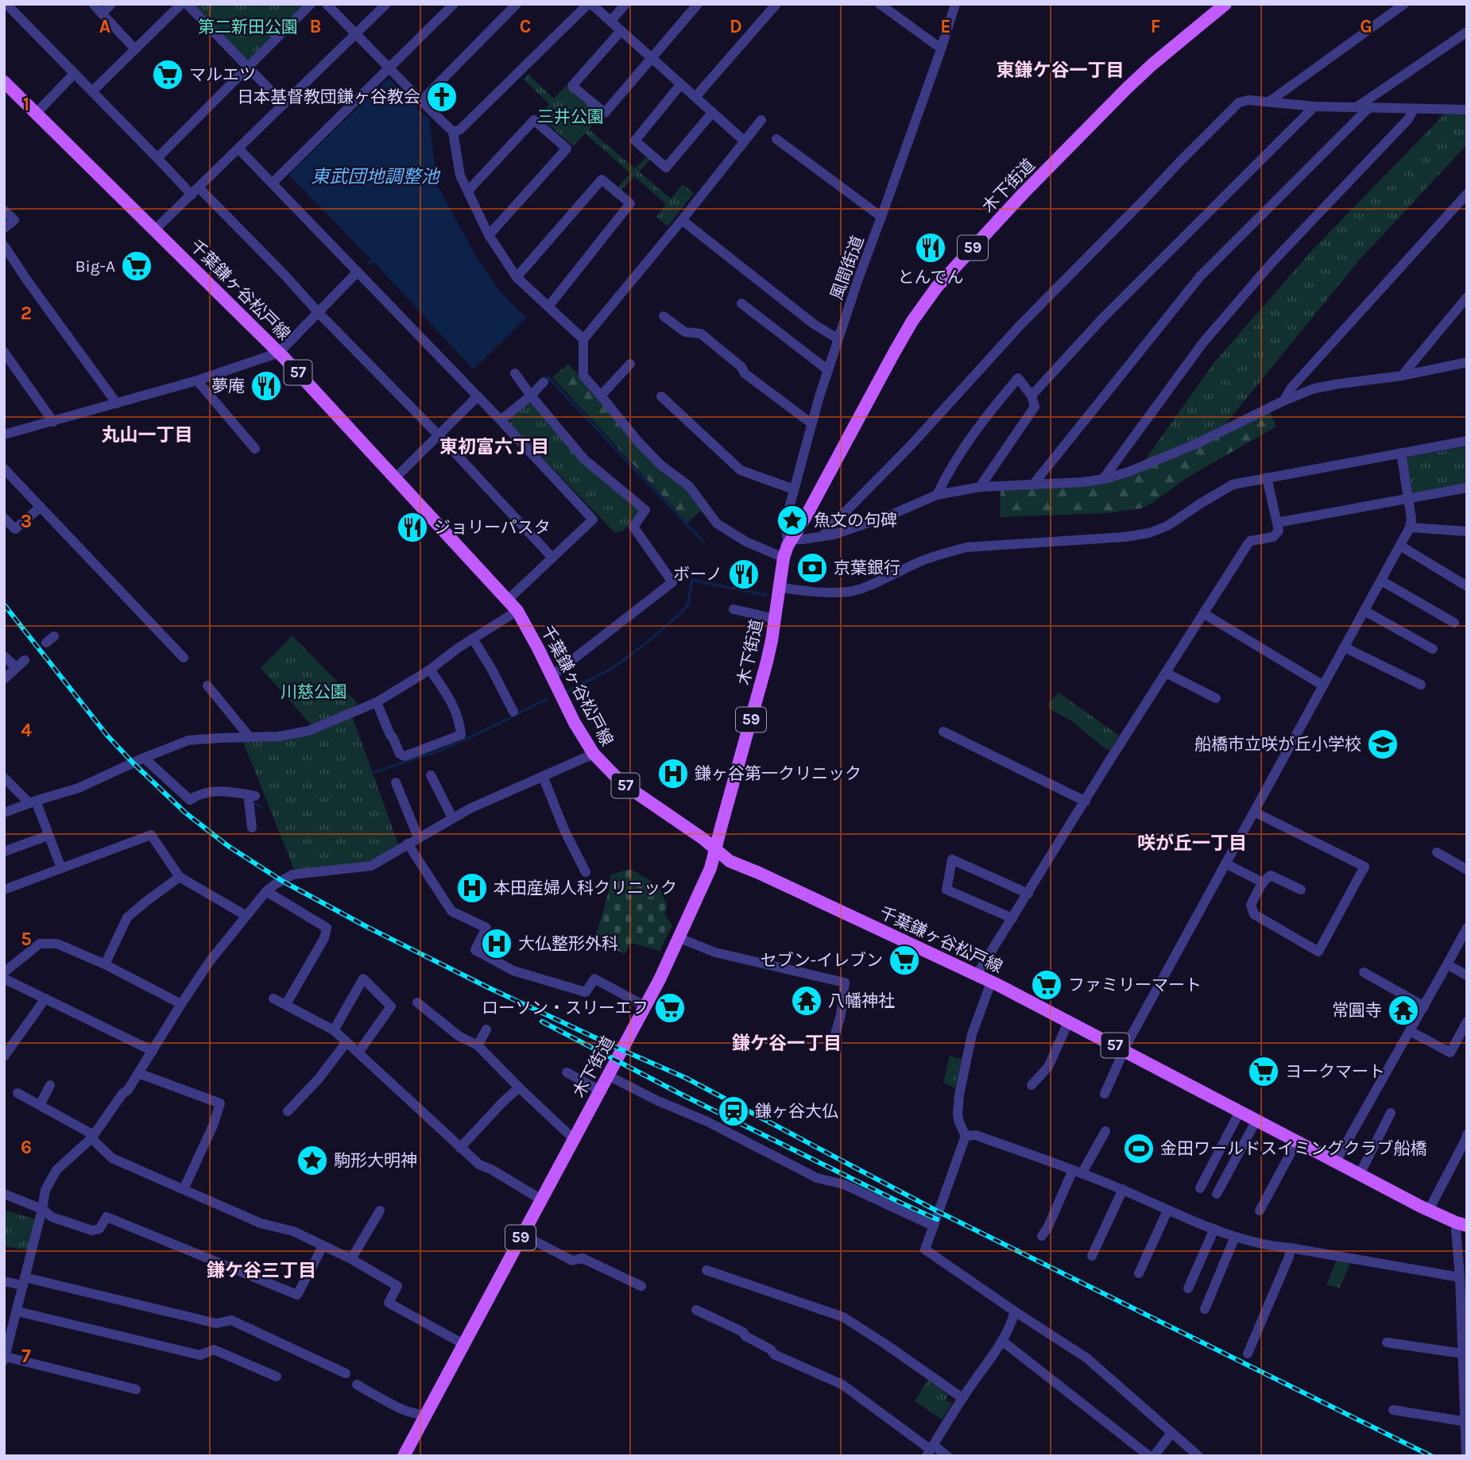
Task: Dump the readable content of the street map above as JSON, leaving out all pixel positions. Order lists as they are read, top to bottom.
{
  "streets": {
    "main road": [
      "木下街道",
      "59",
      "千葉鎌ヶ谷松戸線",
      "57"
    ],
    "street": ["風間街道"]
  },
  "crossings": [
    ["木下街道", "風間街道"],
    ["木下街道", "千葉鎌ヶ谷松戸線"]
  ],
  "districts": [
    "東鎌ケ谷一丁目",
    "丸山一丁目",
    "東初富六丁目",
    "咲が丘一丁目",
    "鎌ケ谷一丁目",
    "鎌ケ谷三丁目"
  ],
  "water": ["東武団地調整池"],
  "parks": ["第二新田公園", "三井公園", "川慈公園"],
  "places": {
    "supermarket": [
      "マルエツ",
      "Big-A",
      "セブン-イレブン",
      "ファミリーマート",
      "ローソン・スリーエフ",
      "ヨークマート"
    ],
    "church": ["日本基督教団鎌ヶ谷教会"],
    "restaurant": [
      "とんでん",
      "夢庵",
      "ジョリーパスタ",
      "ボーノ"
    ],
    "place": ["魚文の句碑", "駒形大明神"],
    "bank": ["京葉銀行"],
    "school or university": ["船橋市立咲が丘小学校"],
    "hospital": ["鎌ヶ谷第一クリニック", "本田産婦人科クリニック", "大仏整形外科"],
    "temple": ["八幡神社", "常圓寺"],
    "station": ["鎌ヶ谷大仏"],
    "sports": ["金田ワールドスイミングクラブ船橋"]
  },
  "grid": {
    "columns": [
      "A",
      "B",
      "C",
      "D",
      "E",
      "F",
      "G"
    ],
    "rows": [
      "1",
      "2",
      "3",
      "4",
      "5",
      "6",
      "7"
    ]
  }
}
